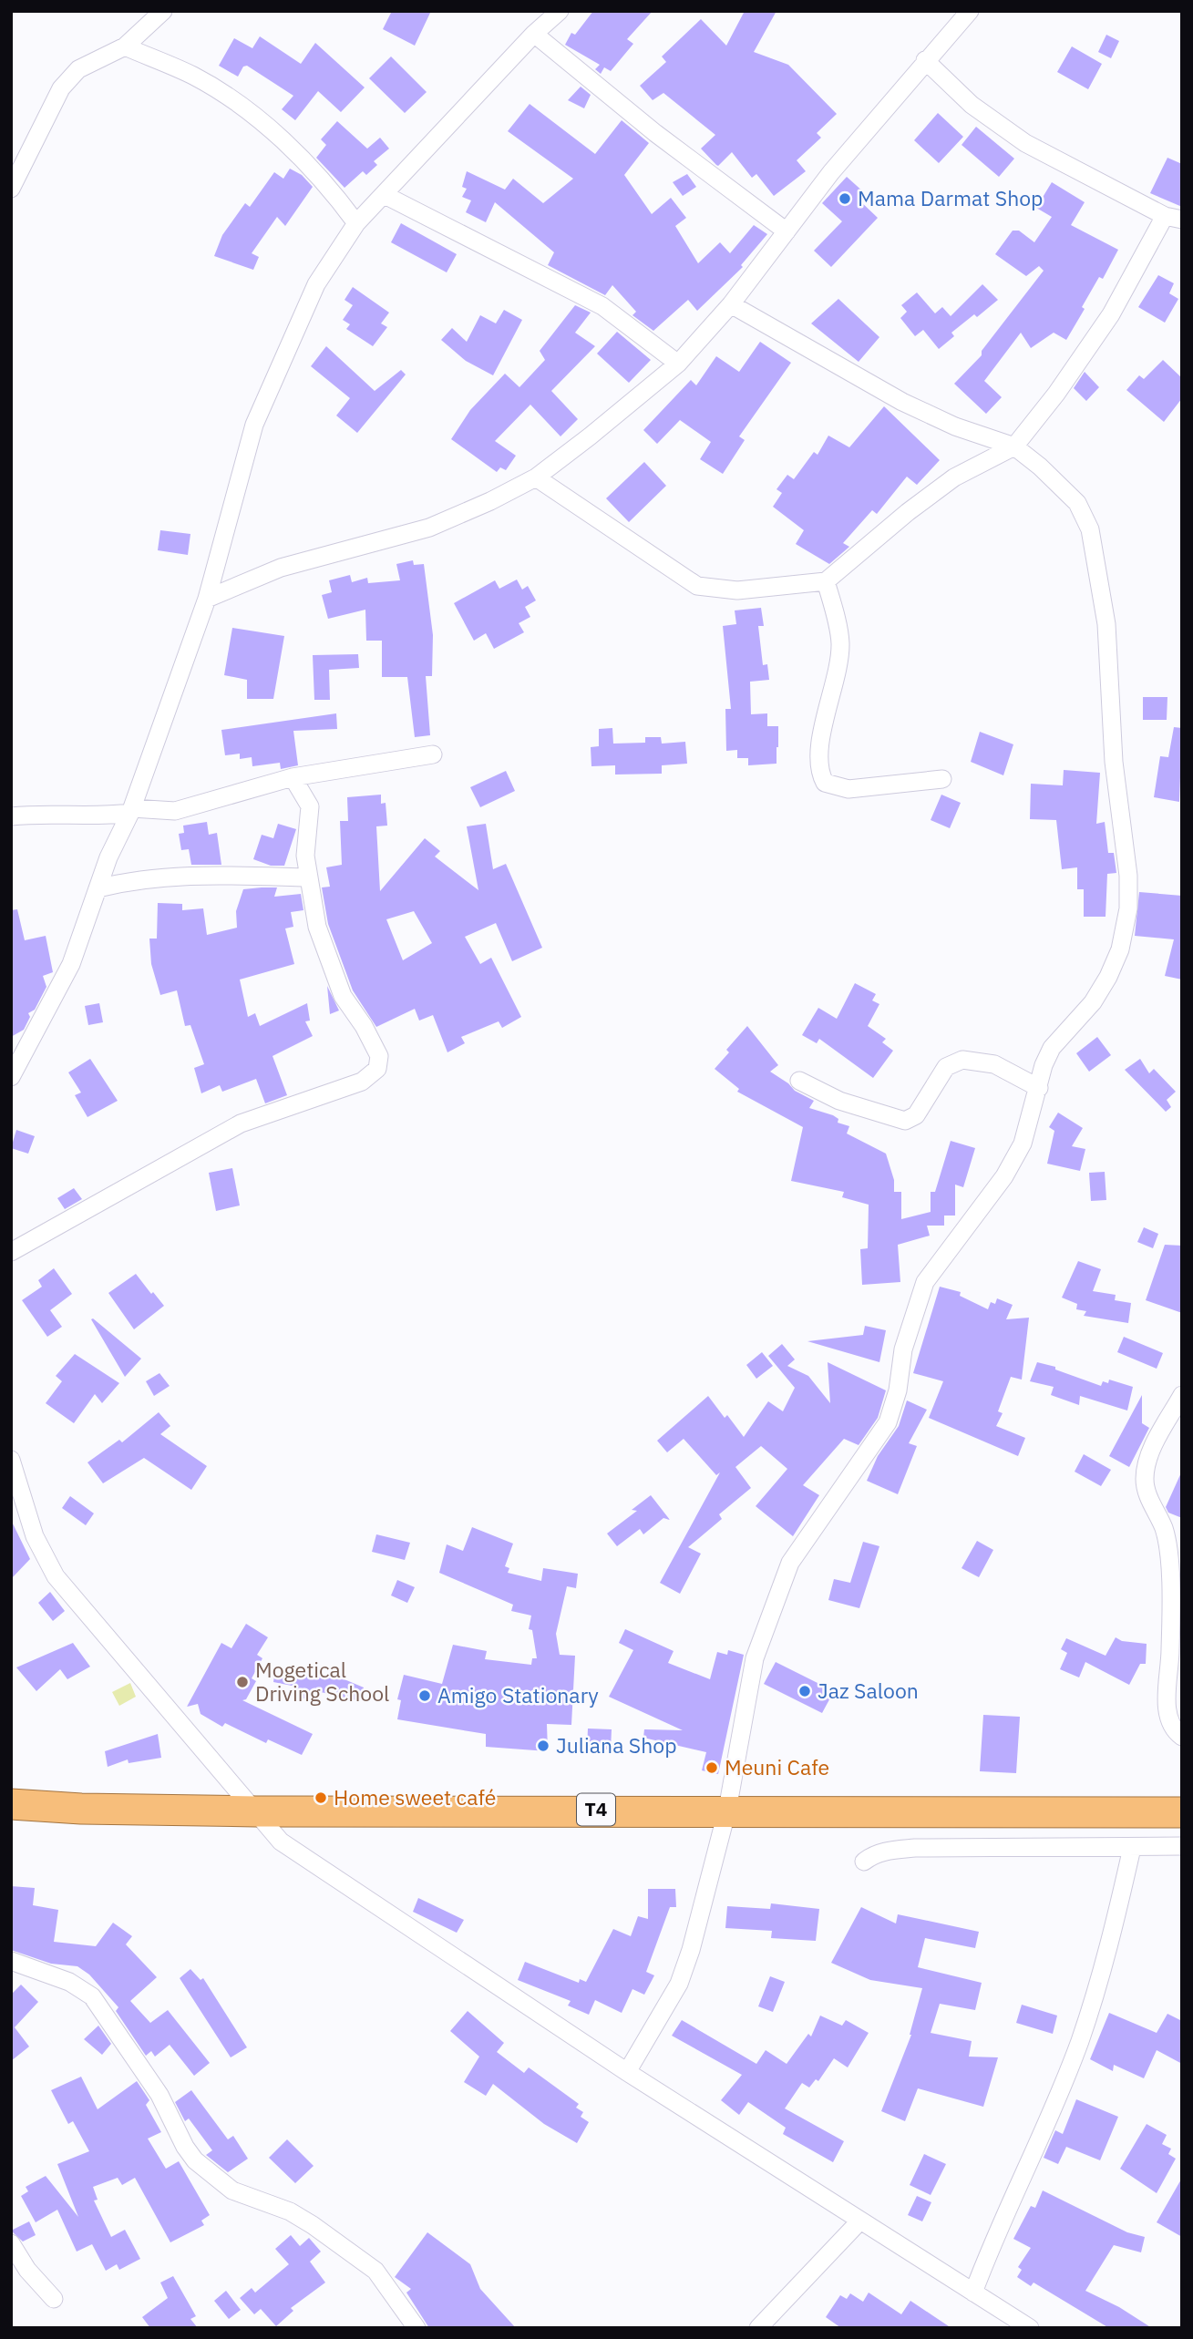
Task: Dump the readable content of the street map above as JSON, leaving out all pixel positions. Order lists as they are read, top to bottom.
{
  "streets": {
    "highway": ["T4"]
  },
  "places": [
    "Mama Darmat Shop",
    "Mogetical Driving School",
    "Jaz Saloon",
    "Amigo Stationary",
    "Juliana Shop",
    "Meuni Cafe",
    "Home sweet café"
  ]
}
